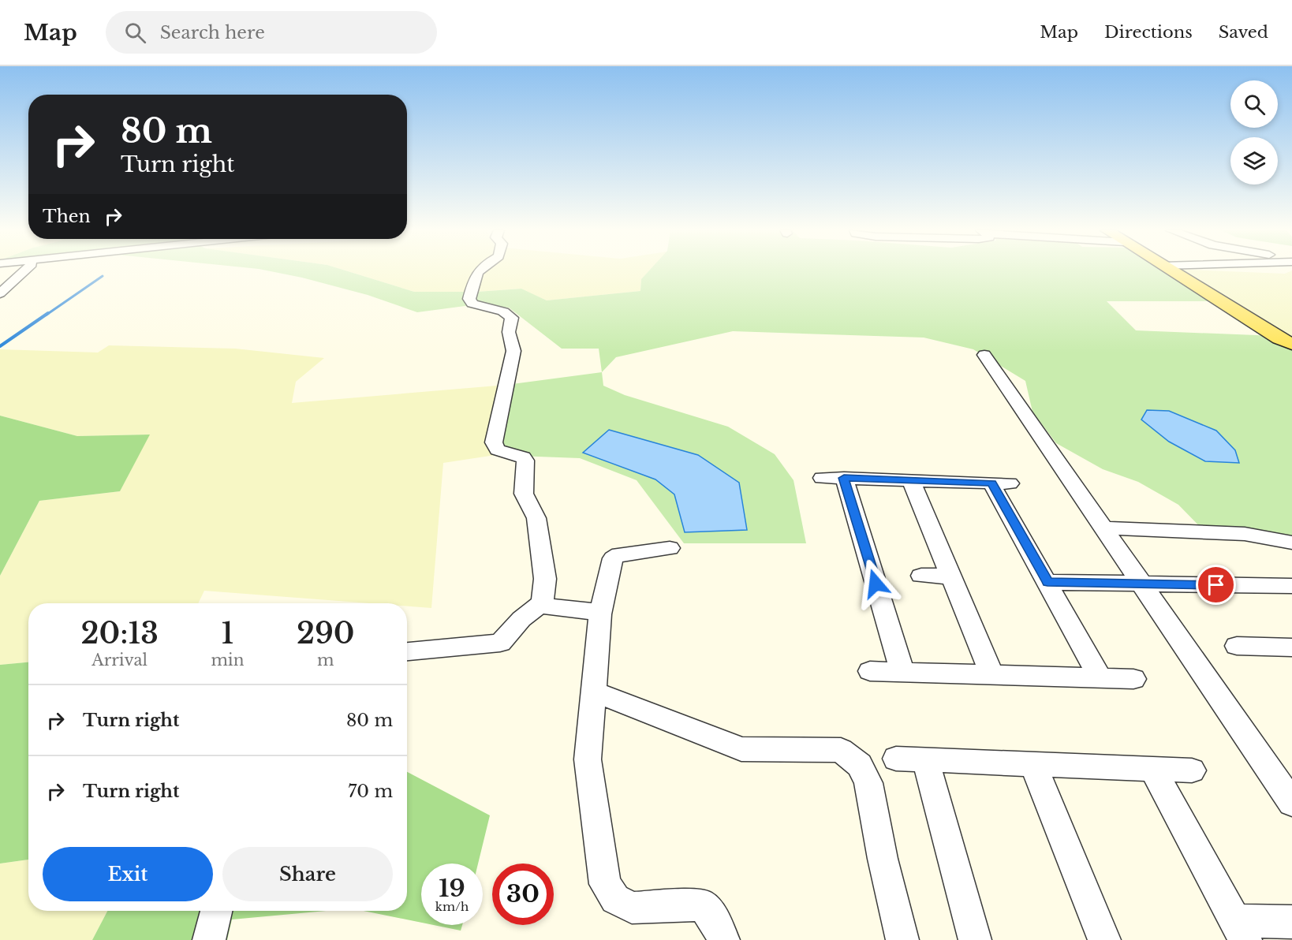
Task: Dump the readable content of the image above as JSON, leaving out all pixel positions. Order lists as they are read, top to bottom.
{
  "page": {
    "header": "Map",
    "search": "Search here",
    "nav": ["Map", "Directions", "Saved"],
    "turn": ["80 m", "Turn right"],
    "then": "Then",
    "eta": [
      "20:13",
      "Arrival",
      "1",
      "min",
      "290",
      "m"
    ],
    "list": [
      {
        "name": "Turn right",
        "value": "80 m"
      },
      {
        "name": "Turn right",
        "value": "70 m"
      }
    ],
    "buttons": ["Exit", "Share"],
    "speed": "19 km/h",
    "limit": "30"
  }
}
